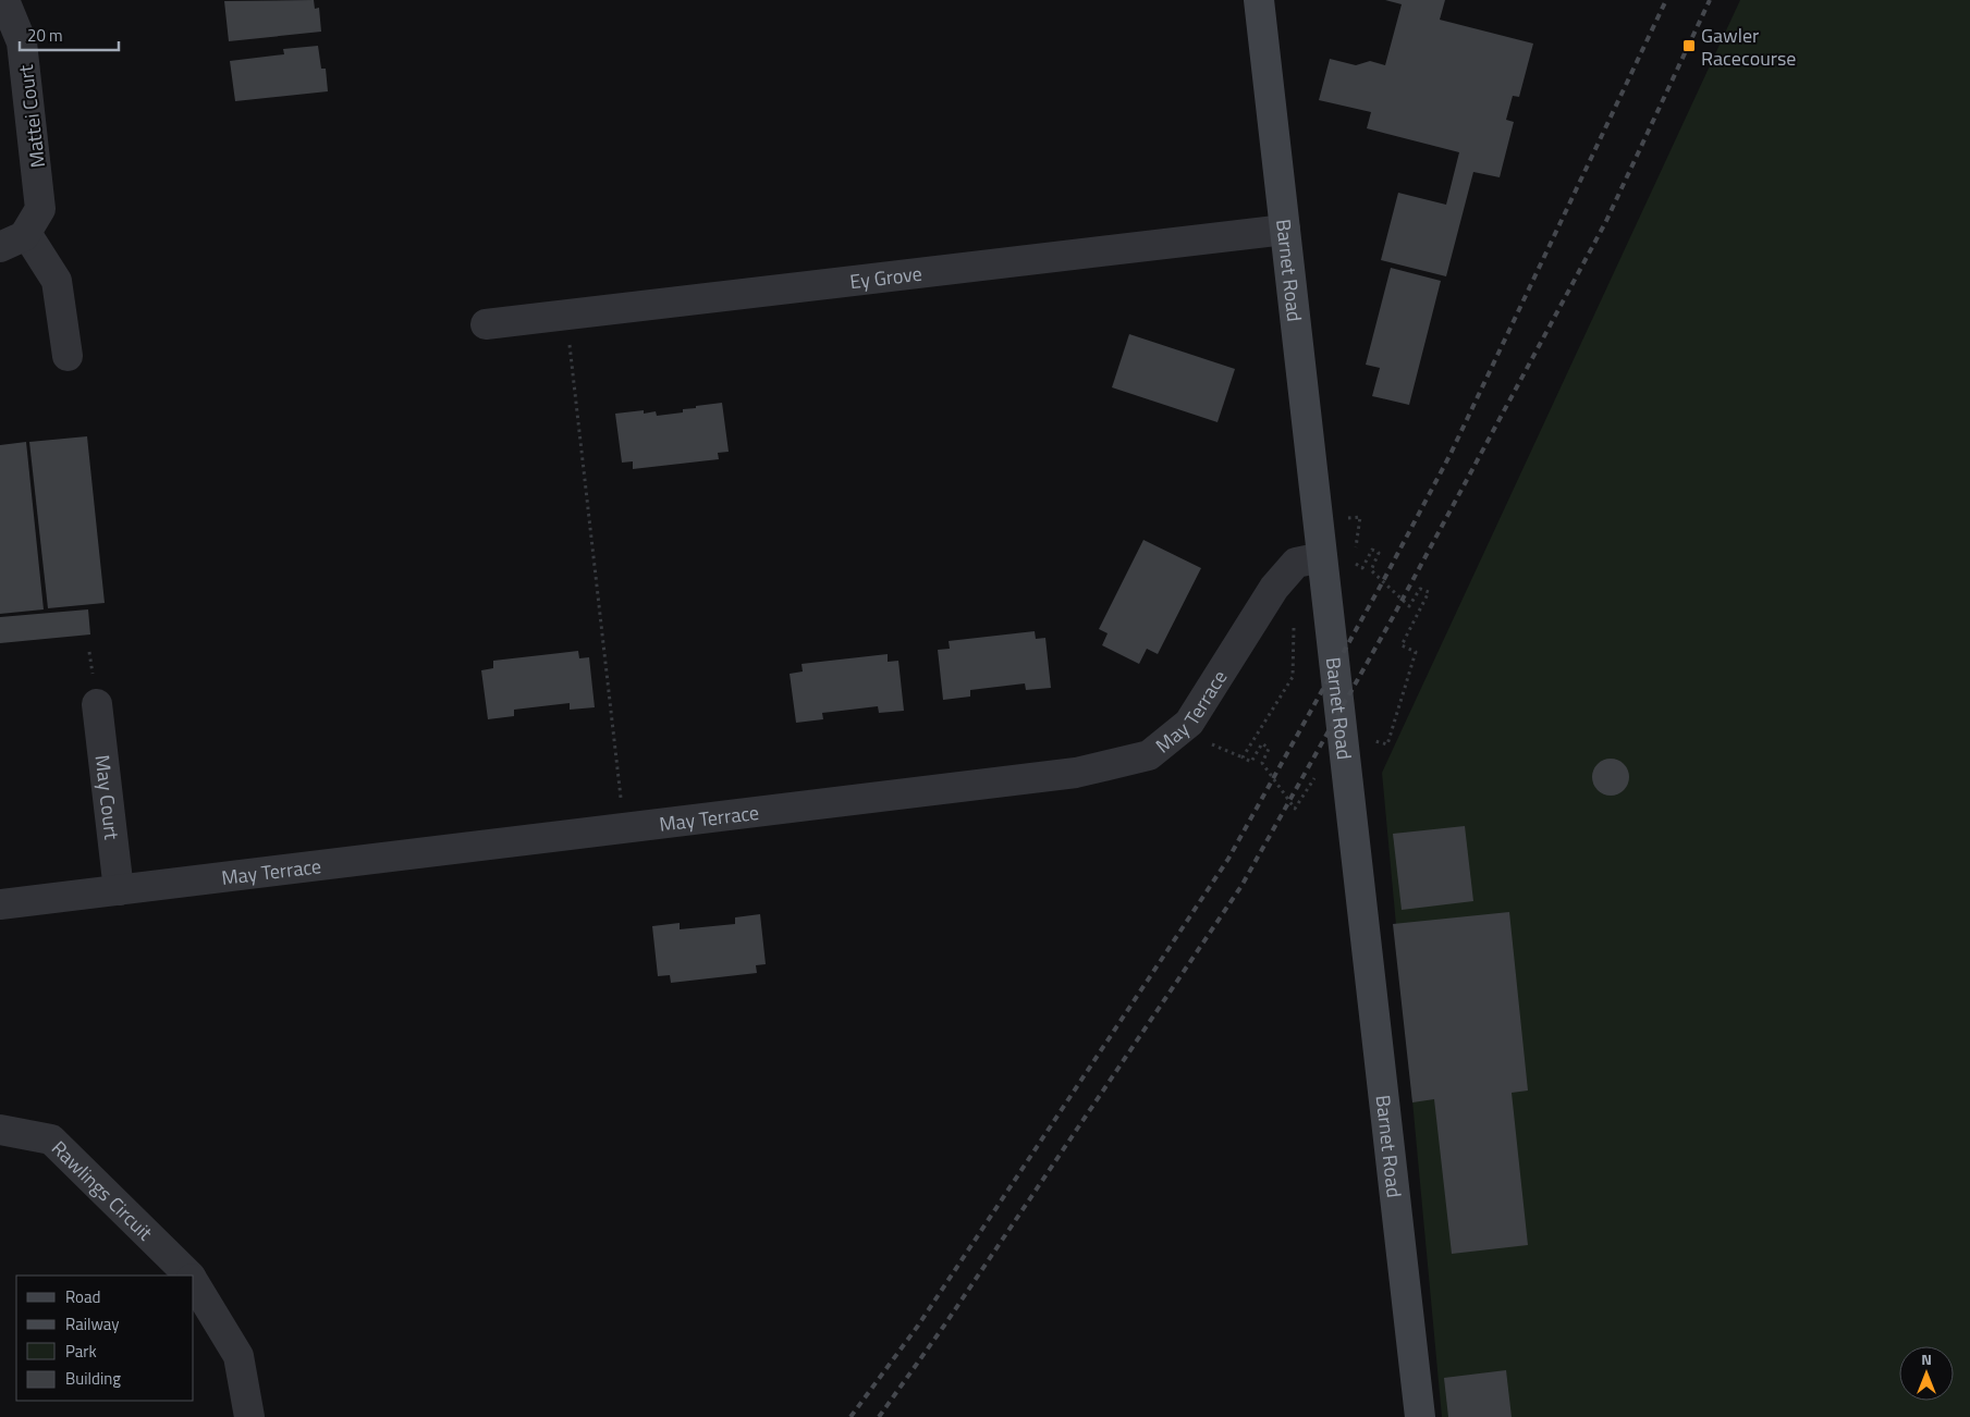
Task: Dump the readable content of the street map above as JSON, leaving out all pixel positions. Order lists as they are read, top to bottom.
{
  "streets": {
    "street": [
      "Mattei Court",
      "Barnet Road",
      "Ey Grove",
      "May Terrace",
      "May Court",
      "Rawlings Circuit"
    ]
  },
  "crossings": [
    ["Barnet Road", "Ey Grove"],
    ["Barnet Road", "May Terrace"],
    ["May Terrace", "May Court"]
  ],
  "places": {
    "transit": ["Gawler Racecourse"]
  },
  "legend": [
    "Road",
    "Railway",
    "Park",
    "Building"
  ],
  "scale_bar": "20 m",
  "north": "top"
}
